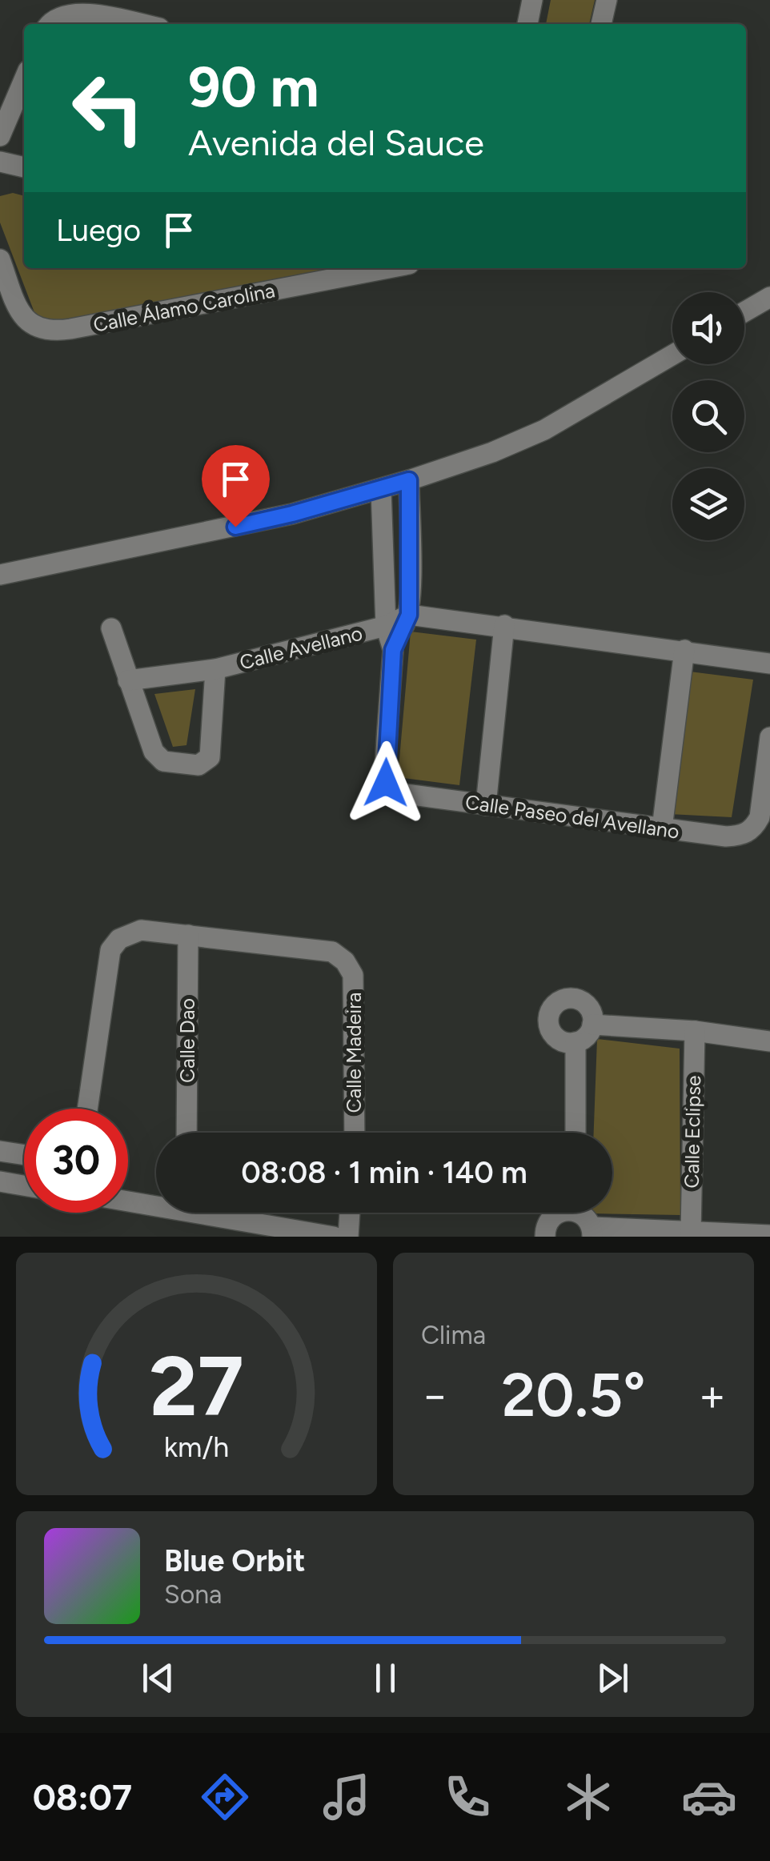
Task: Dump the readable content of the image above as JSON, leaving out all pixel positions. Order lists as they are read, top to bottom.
{
  "streets": {
    "street": [
      "Calle Álamo Carolina",
      "Calle Avellano",
      "Calle Paseo del Avellano",
      "Calle Dao",
      "Calle Madeira",
      "Calle Eclipse"
    ]
  },
  "crossings": [
    ["Calle Avellano", "Calle Paseo del Avellano"],
    ["Calle Dao", "Calle Madeira"]
  ],
  "page": {
    "turn": ["90 m", "Avenida del Sauce"],
    "then": "Luego",
    "limit": "30",
    "trip": "08:08 · 1 min · 140 m",
    "tile": "Clima",
    "heat": ["−", "20.5°", "+"],
    "song": ["Blue Orbit", "Sona"],
    "tabs": "08:07",
    "gauge": ["27", "km/h"]
  }
}
